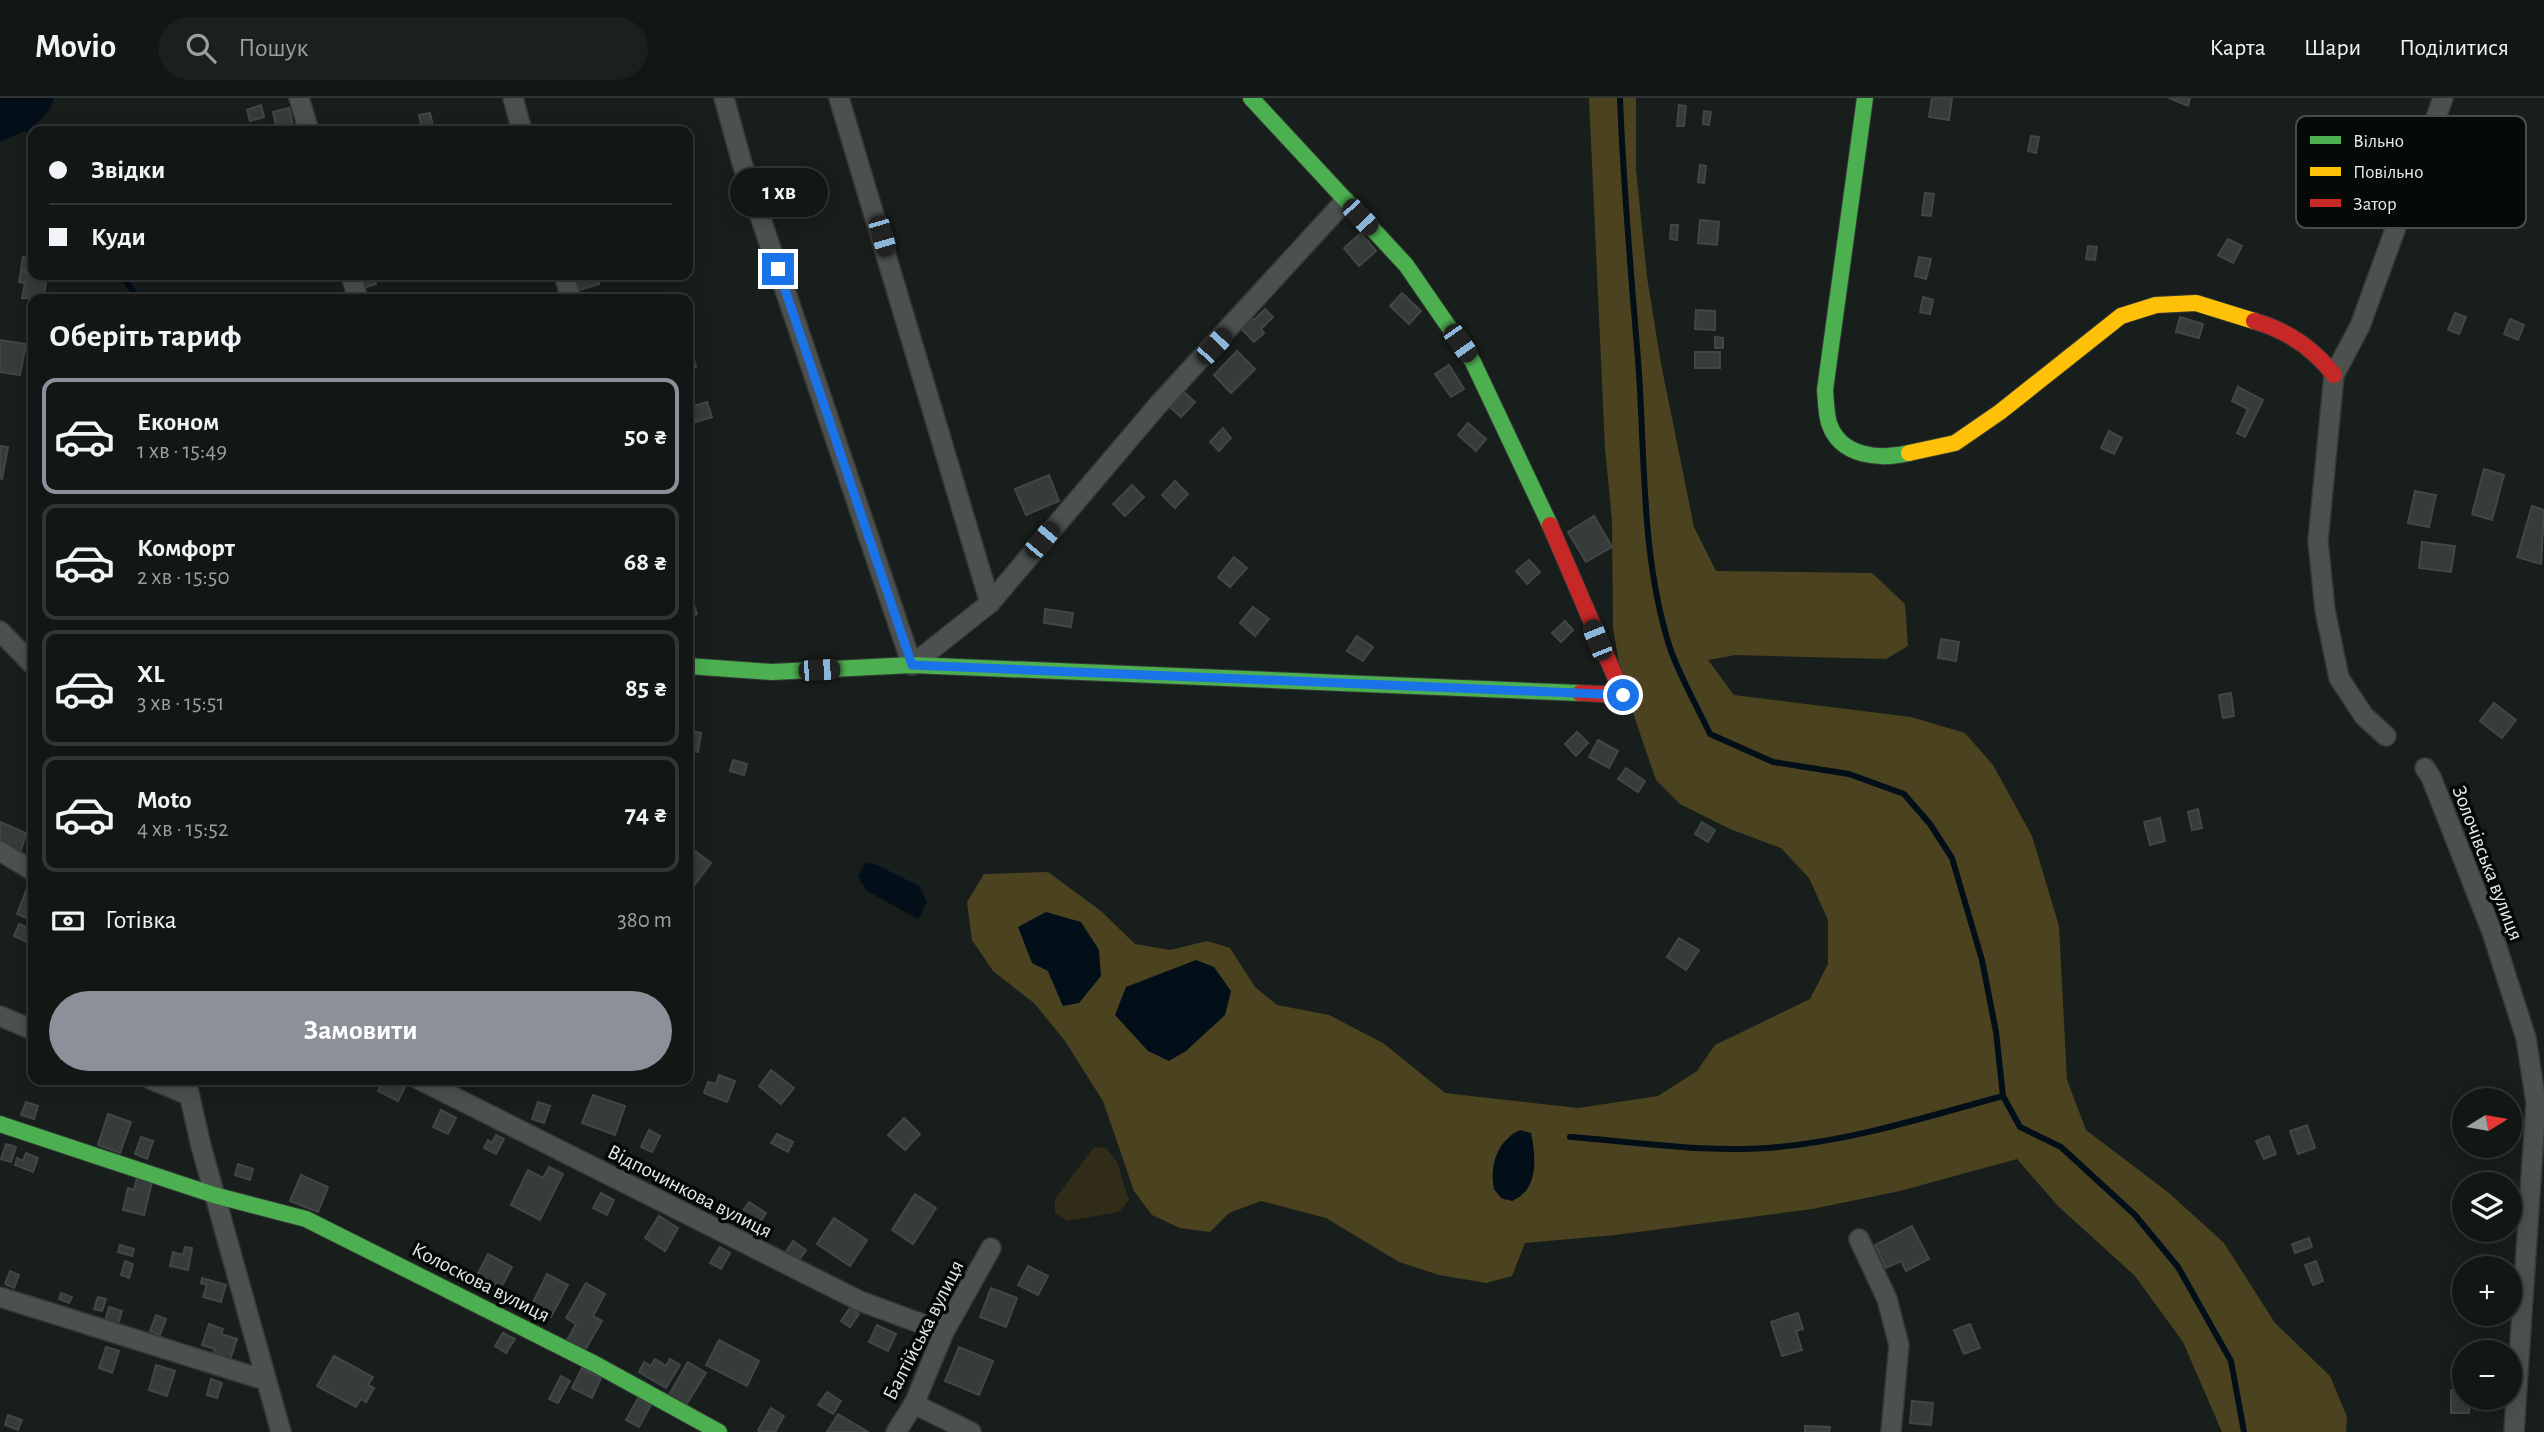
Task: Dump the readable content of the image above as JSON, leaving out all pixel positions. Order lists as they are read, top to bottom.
{
  "streets": {
    "street": [
      "Золочівська вулиця",
      "Відпочинкова вулиця",
      "Колоскова вулиця",
      "Балтійська вулиця"
    ]
  },
  "crossings": [
    ["Відпочинкова вулиця", "Балтійська вулиця"]
  ],
  "legend": ["Вільно", "Повільно", "Затор"],
  "north": "right",
  "page": {
    "header": "Movio",
    "search": "Пошук",
    "nav": ["Карта", "Шари", "Поділитися"],
    "banner": ["Звідки", "Куди"],
    "bubble": "1 хв",
    "heading": "Оберіть тариф",
    "list": [
      {
        "name": "Економ",
        "note": "1 хв · 15:49",
        "value": "50 ₴"
      },
      {
        "name": "Комфорт",
        "note": "2 хв · 15:50",
        "value": "68 ₴"
      },
      {
        "name": "XL",
        "note": "3 хв · 15:51",
        "value": "85 ₴"
      },
      {
        "name": "Moto",
        "note": "4 хв · 15:52",
        "value": "74 ₴"
      }
    ],
    "pay": ["Готівка", "380 m"],
    "buttons": "Замовити",
    "map_buttons": ["+", "−"]
  }
}
